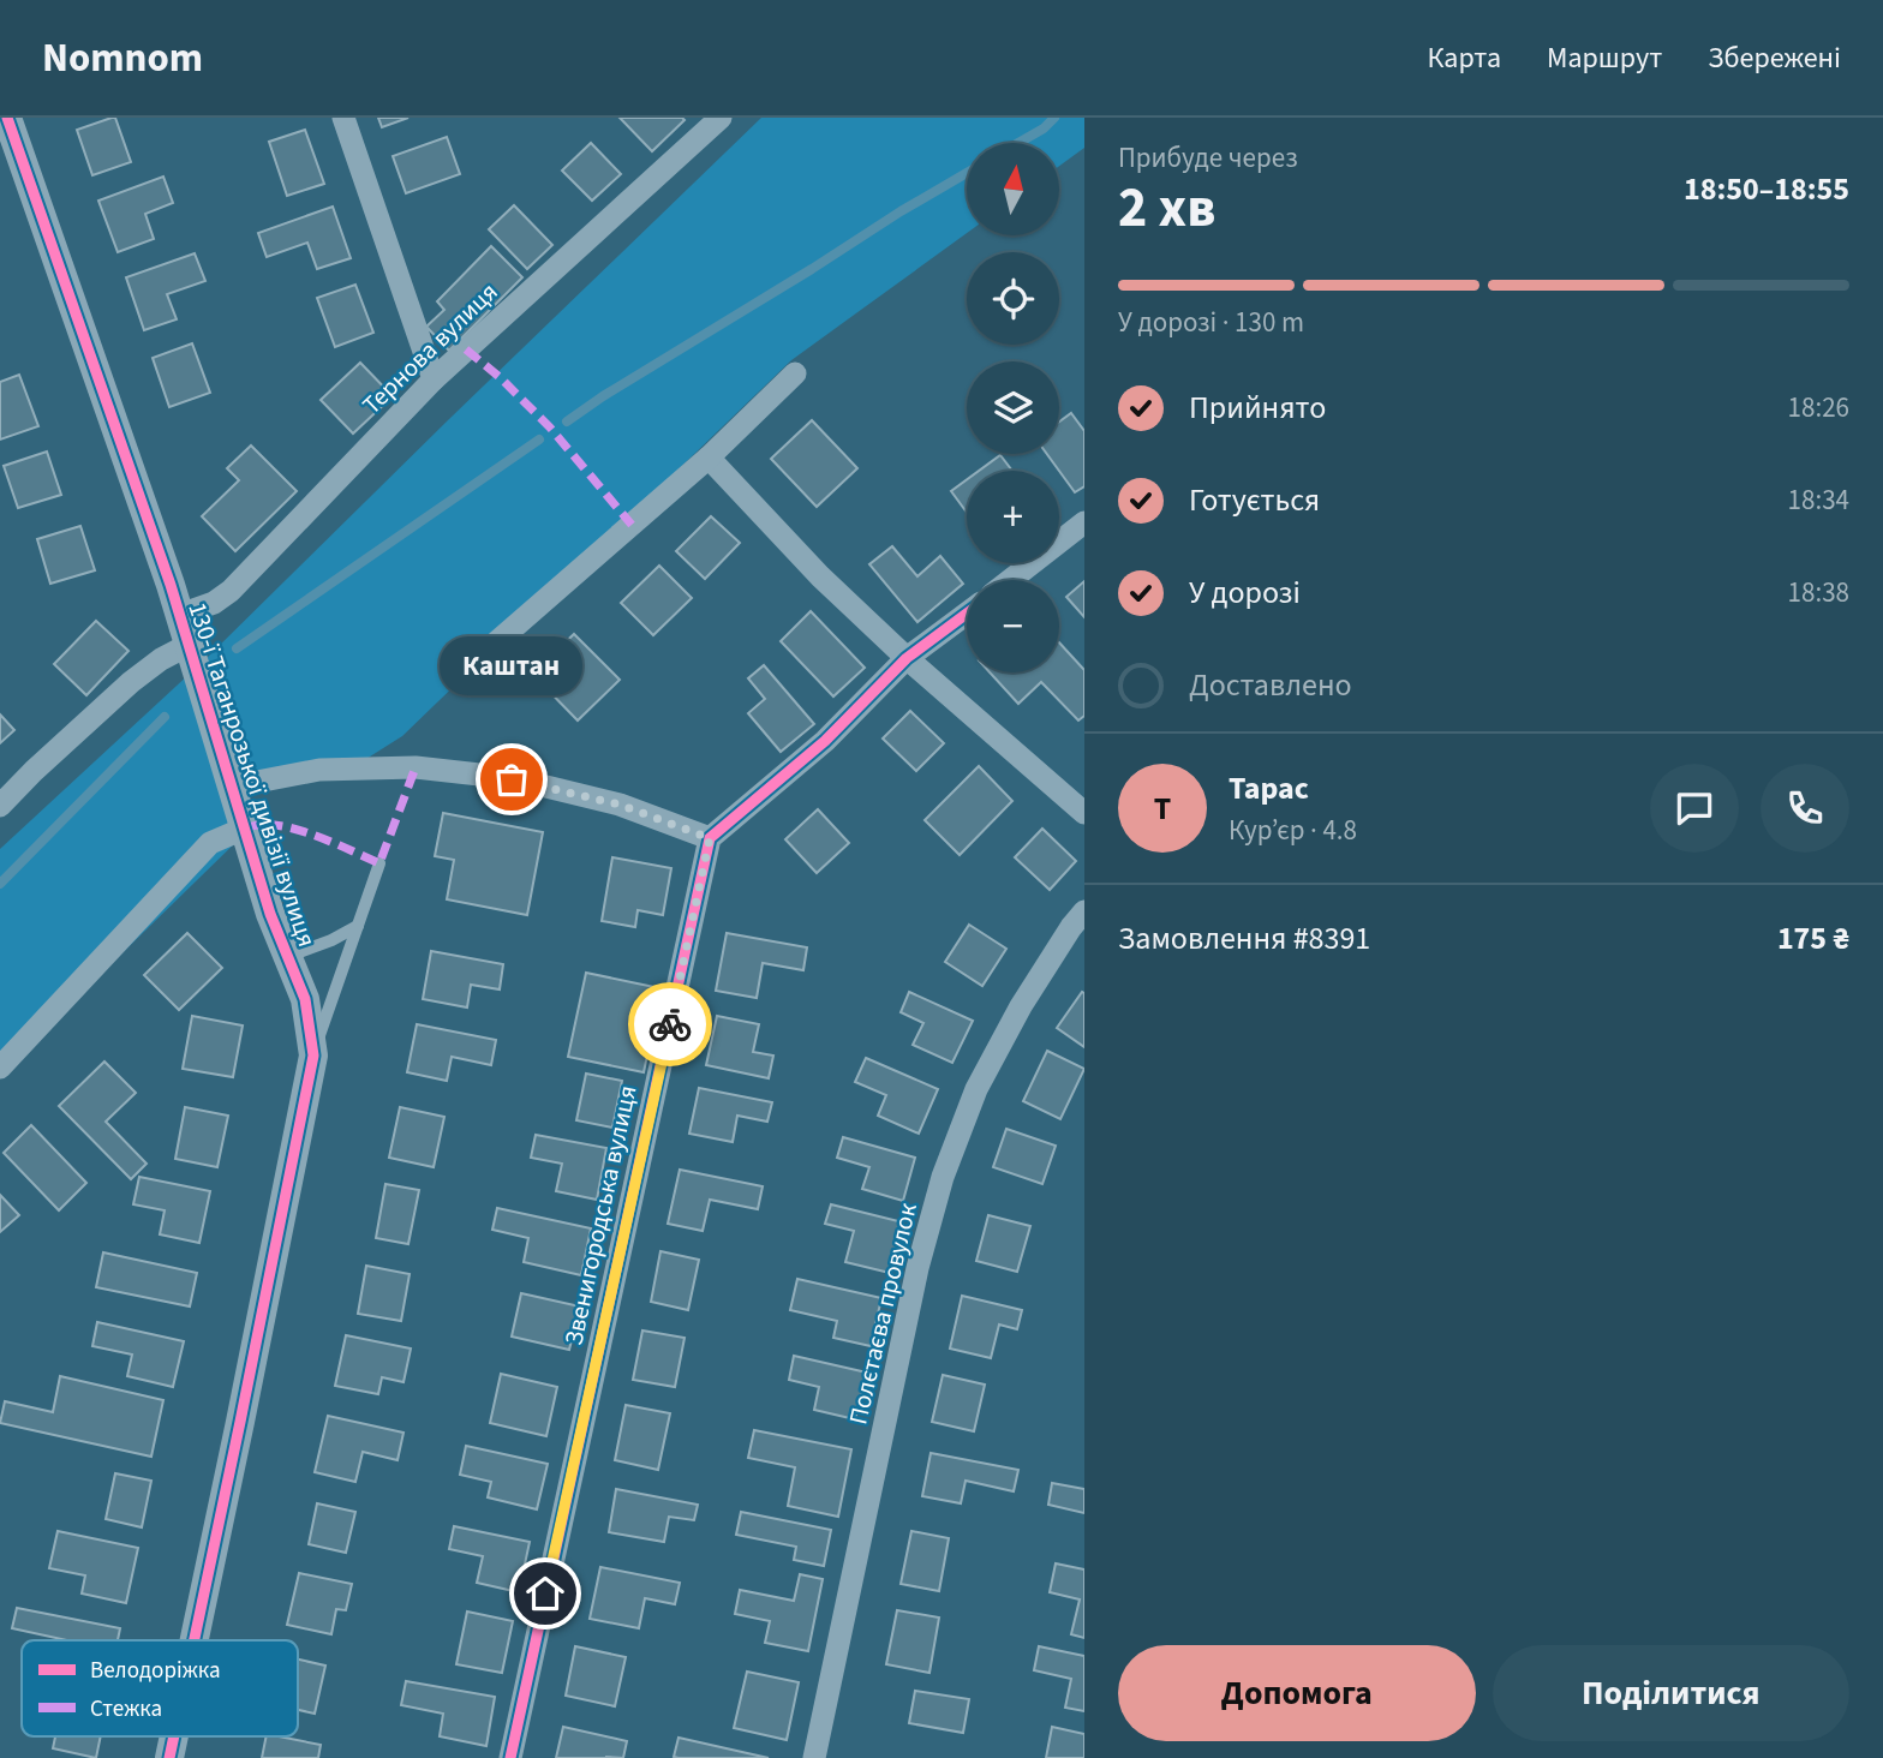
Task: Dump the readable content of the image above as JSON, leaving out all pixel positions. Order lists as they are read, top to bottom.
{
  "streets": {
    "street": [
      "Тернова вулиця",
      "130-ї Таганрозької дивізії вулиця",
      "Звенигородська вулиця",
      "Полєтаєва провулок"
    ]
  },
  "crossings": [
    ["Тернова вулиця", "130-ї Таганрозької дивізії вулиця"]
  ],
  "places": ["Каштан"],
  "legend": ["Велодоріжка", "Стежка"],
  "north": "top",
  "page": {
    "header": "Nomnom",
    "nav": ["Карта", "Маршрут", "Збережені"],
    "heading": ["2 хв", "Прибуде через", "18:50–18:55"],
    "panel": [
      "Тарас",
      "Кур’єр · 4.8",
      "Замовлення #8391",
      "175 ₴"
    ],
    "map_buttons": ["+", "−"],
    "bar": "У дорозі · 130 m",
    "list": [
      ["Прийнято", "18:26"],
      ["Готується", "18:34"],
      ["У дорозі", "18:38"],
      "Доставлено"
    ],
    "bubble": "Каштан",
    "round": "Т",
    "buttons": ["Допомога", "Поділитися"]
  }
}
